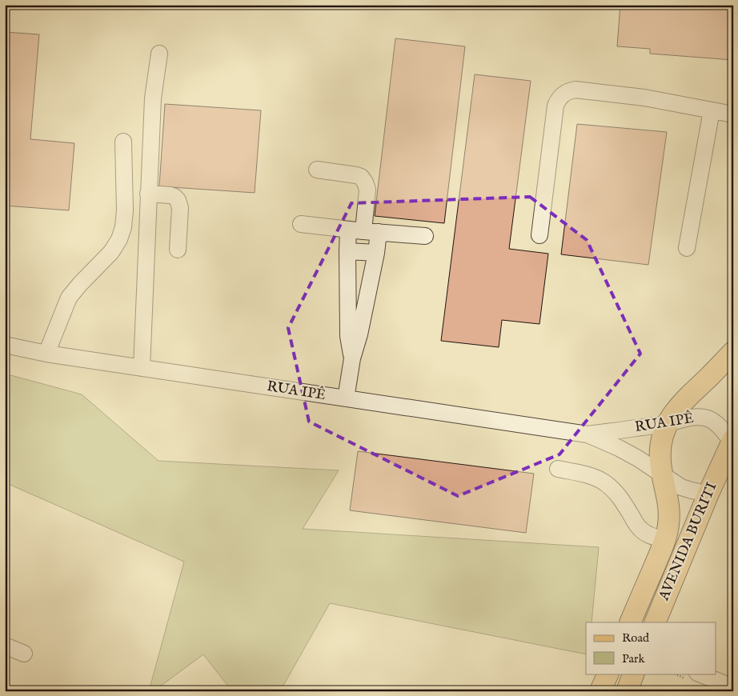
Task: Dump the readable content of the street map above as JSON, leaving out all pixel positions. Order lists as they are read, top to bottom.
{
  "streets": {
    "main road": ["AVENIDA BURITI"],
    "street": ["RUA IPÊ"]
  },
  "crossings": [
    ["RUA IPÊ", "AVENIDA BURITI"]
  ],
  "legend": ["Road", "Park"]
}
